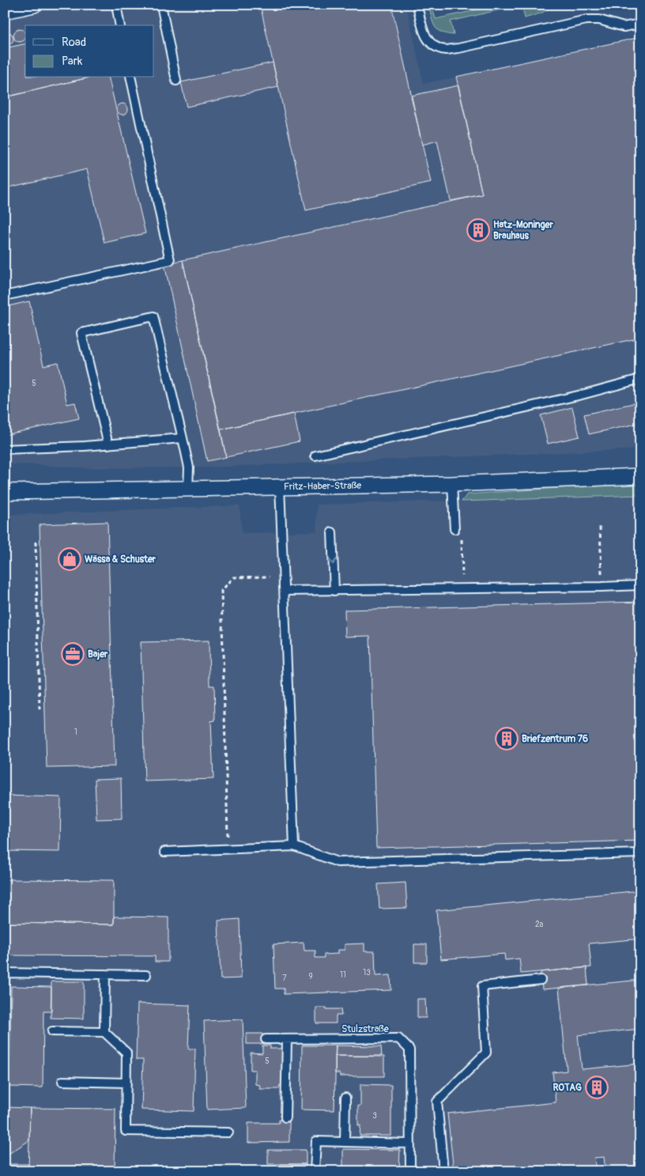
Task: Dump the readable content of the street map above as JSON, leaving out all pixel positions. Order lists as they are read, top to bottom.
{
  "streets": {
    "street": ["Fritz-Haber-Straße"],
    "lane": ["Stulzstraße"]
  },
  "places": {
    "building": ["Hatz-Moninger Brauhaus", "Briefzentrum 76", "ROTAG"],
    "shop": ["Wässa & Schuster"],
    "office": ["Bajer"]
  },
  "house_numbers": [
    "5",
    "1",
    "2a",
    "13",
    "11",
    "9",
    "7",
    "5",
    "3"
  ],
  "legend": ["Road", "Park"]
}
